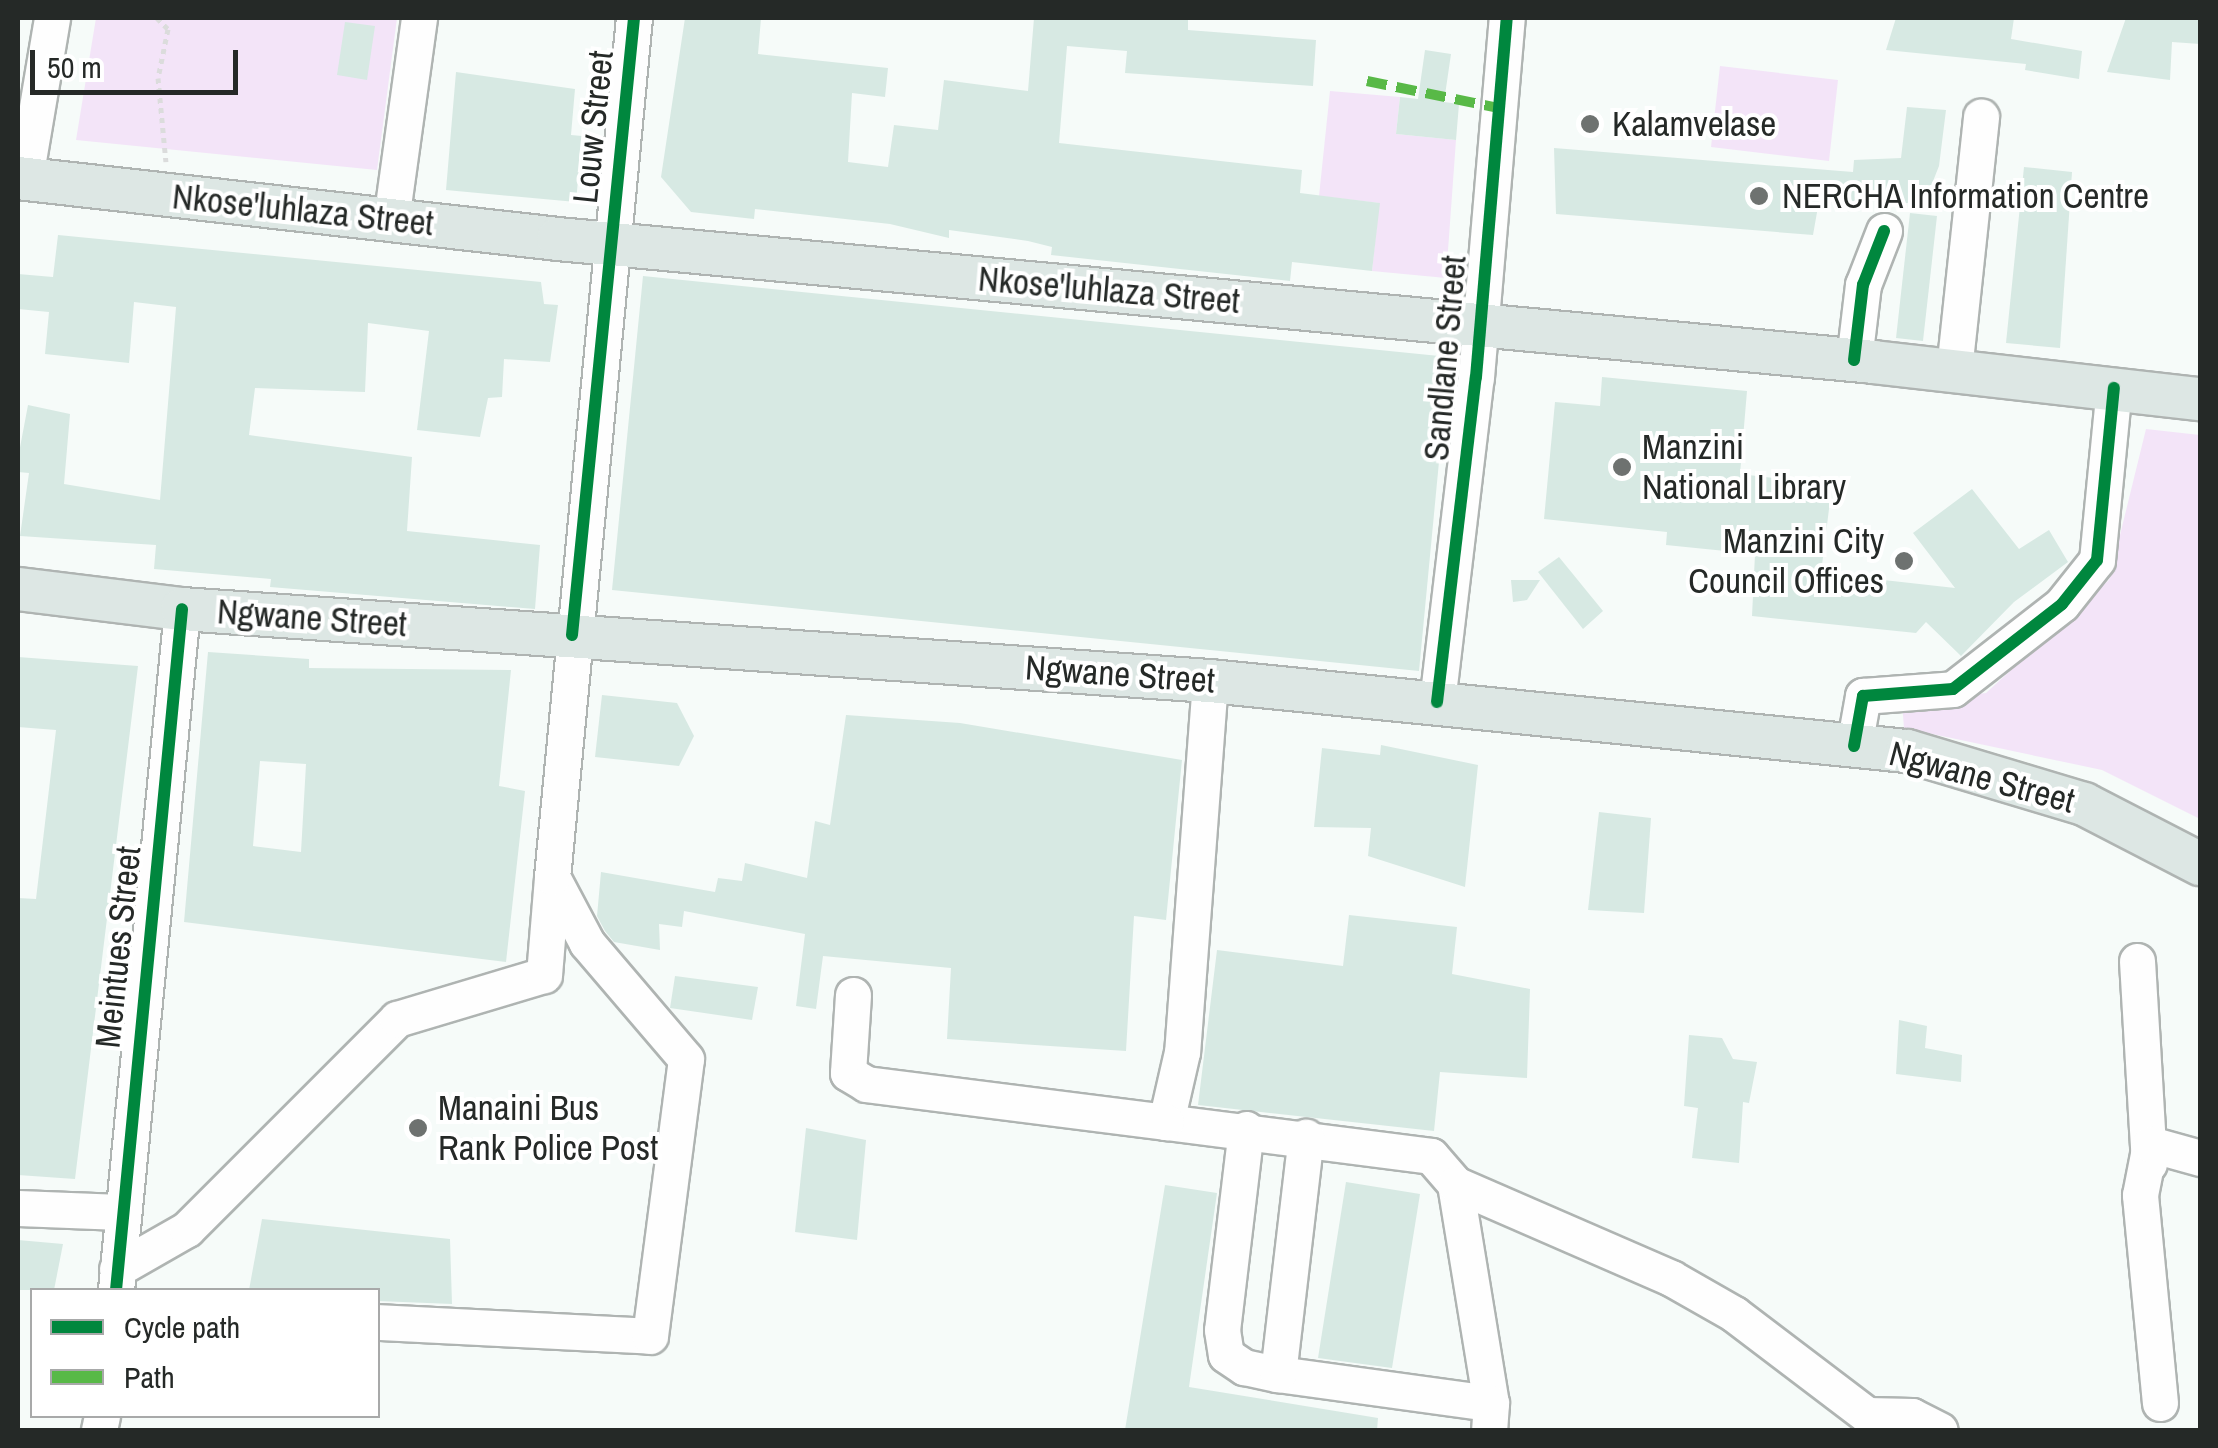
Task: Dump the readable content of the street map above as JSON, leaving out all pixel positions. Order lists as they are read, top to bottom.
{
  "streets": {
    "main road": ["Nkose'luhlaza Street", "Ngwane Street"],
    "street": ["Louw Street", "Sandlane Street", "Meintues Street"]
  },
  "crossings": [
    ["Louw Street", "Nkose'luhlaza Street"],
    ["Louw Street", "Ngwane Street"],
    ["Louw Street", "Meintues Street"],
    ["Nkose'luhlaza Street", "Sandlane Street"],
    ["Sandlane Street", "Ngwane Street"],
    ["Ngwane Street", "Meintues Street"]
  ],
  "places": [
    "Kalamvelase",
    "NERCHA Information Centre",
    "Manzini National Library",
    "Manzini City Council Offices",
    "Manaini Bus Rank Police Post"
  ],
  "legend": ["Cycle path", "Path"],
  "scale_bar": "50 m"
}
